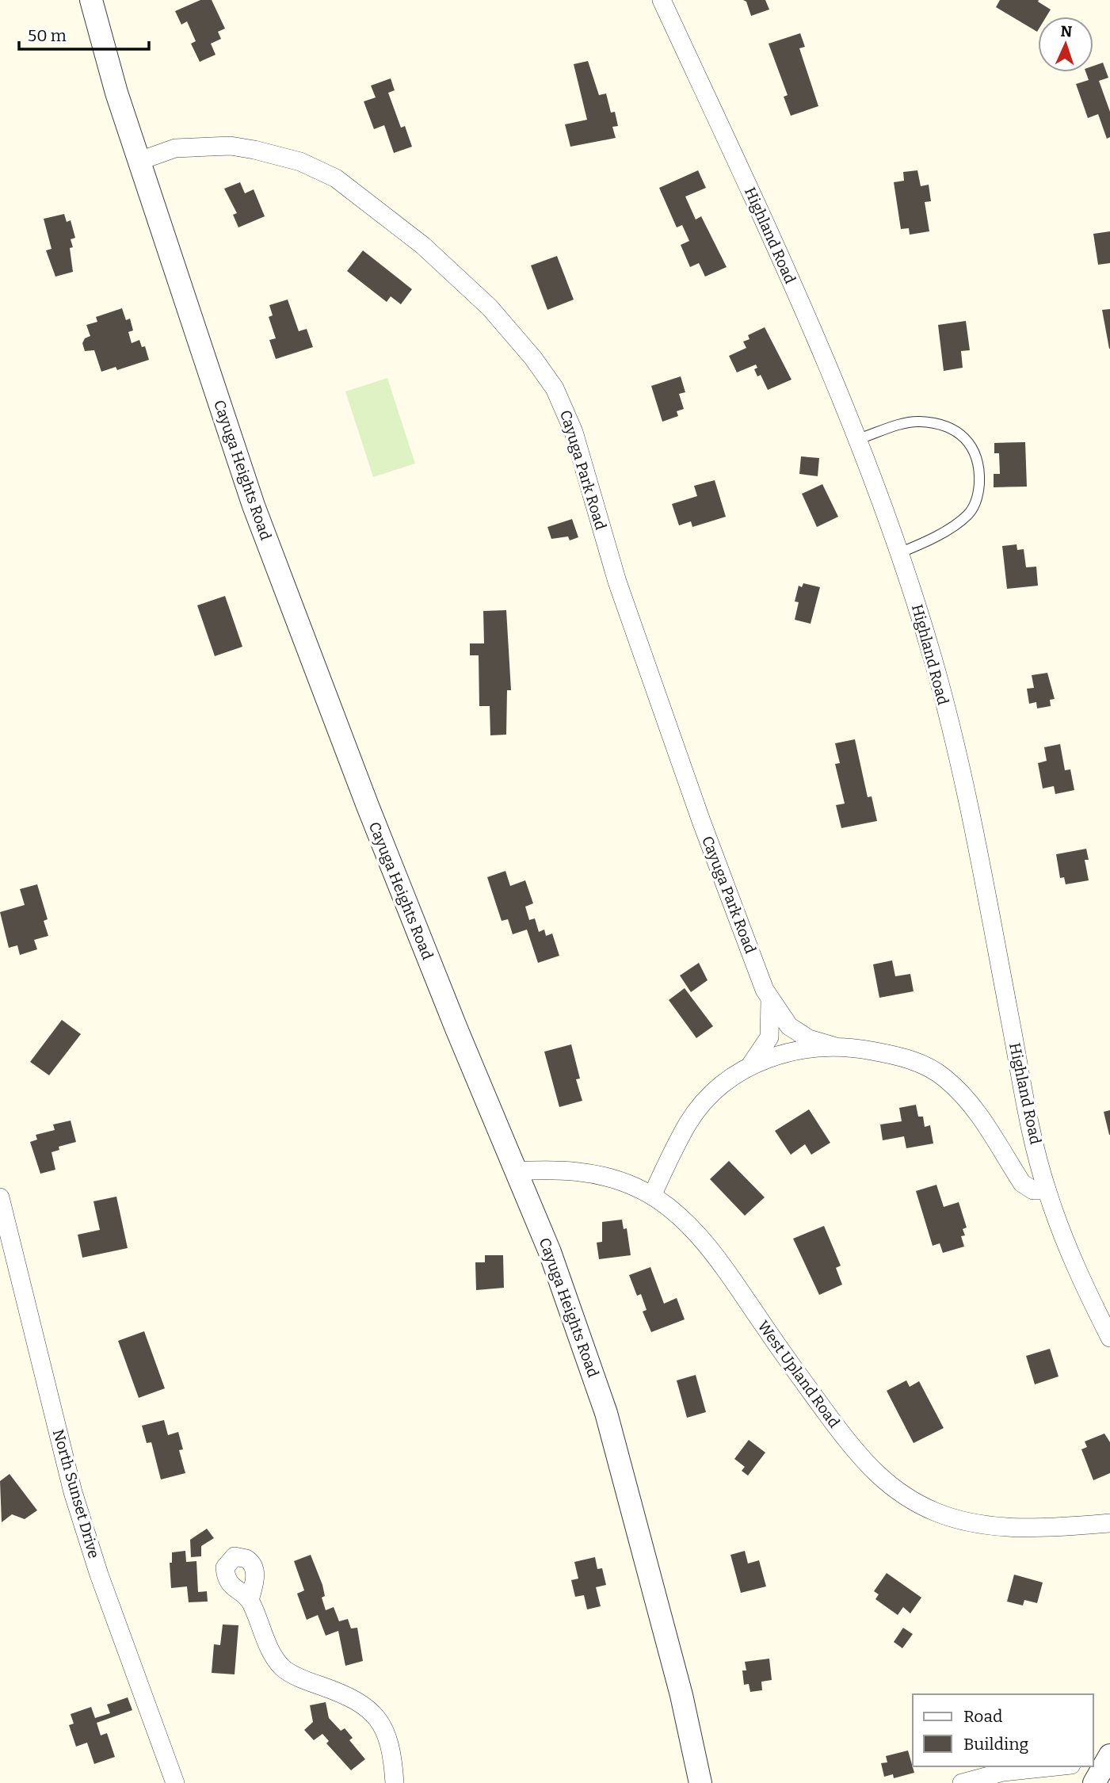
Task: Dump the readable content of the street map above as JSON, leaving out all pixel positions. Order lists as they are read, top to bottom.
{
  "streets": {
    "street": [
      "Highland Road",
      "Cayuga Heights Road",
      "Cayuga Park Road",
      "West Upland Road",
      "North Sunset Drive"
    ]
  },
  "crossings": [
    ["Cayuga Heights Road", "Cayuga Park Road"],
    ["Cayuga Heights Road", "West Upland Road"]
  ],
  "legend": ["Road", "Building"],
  "scale_bar": "50 m",
  "north": "top"
}
